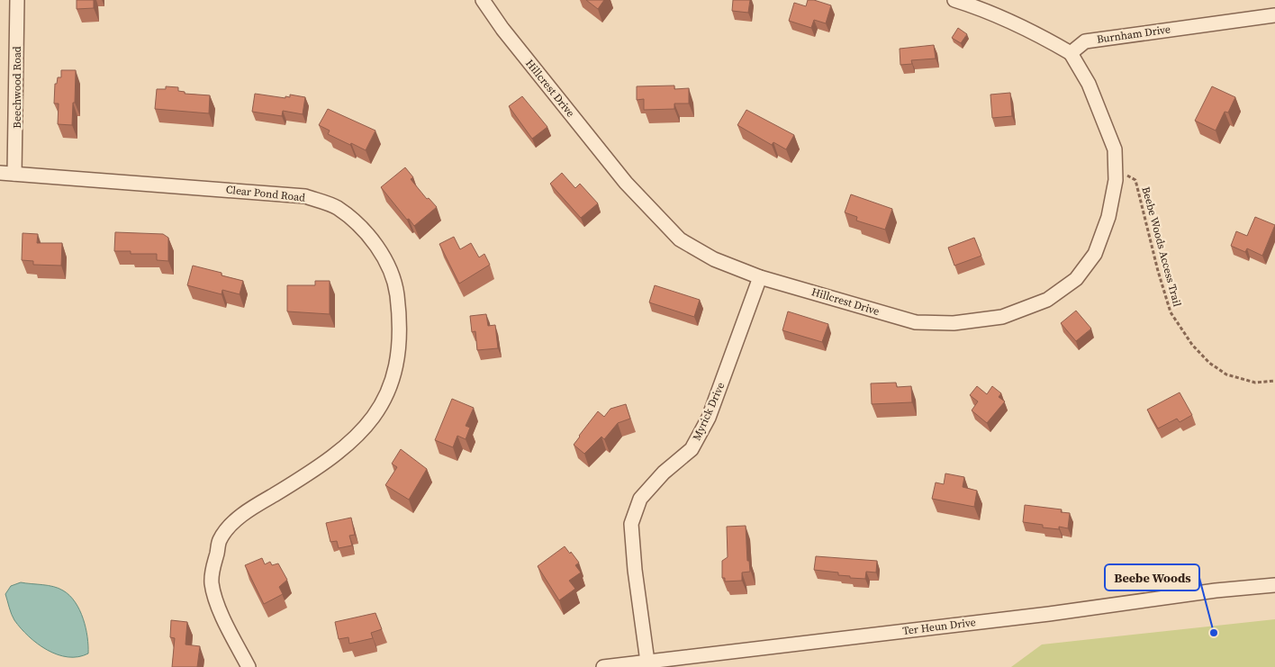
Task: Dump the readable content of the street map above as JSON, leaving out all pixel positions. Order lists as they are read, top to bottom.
{
  "streets": {
    "street": [
      "Burnham Drive",
      "Beechwood Road",
      "Hillcrest Drive",
      "Clear Pond Road",
      "Myrick Drive",
      "Ter Heun Drive"
    ],
    "path": ["Beebe Woods Access Trail"]
  },
  "crossings": [
    ["Burnham Drive", "Hillcrest Drive"],
    ["Beechwood Road", "Clear Pond Road"],
    ["Hillcrest Drive", "Beebe Woods Access Trail"],
    ["Hillcrest Drive", "Myrick Drive"],
    ["Myrick Drive", "Ter Heun Drive"]
  ],
  "places": ["Beebe Woods"]
}
